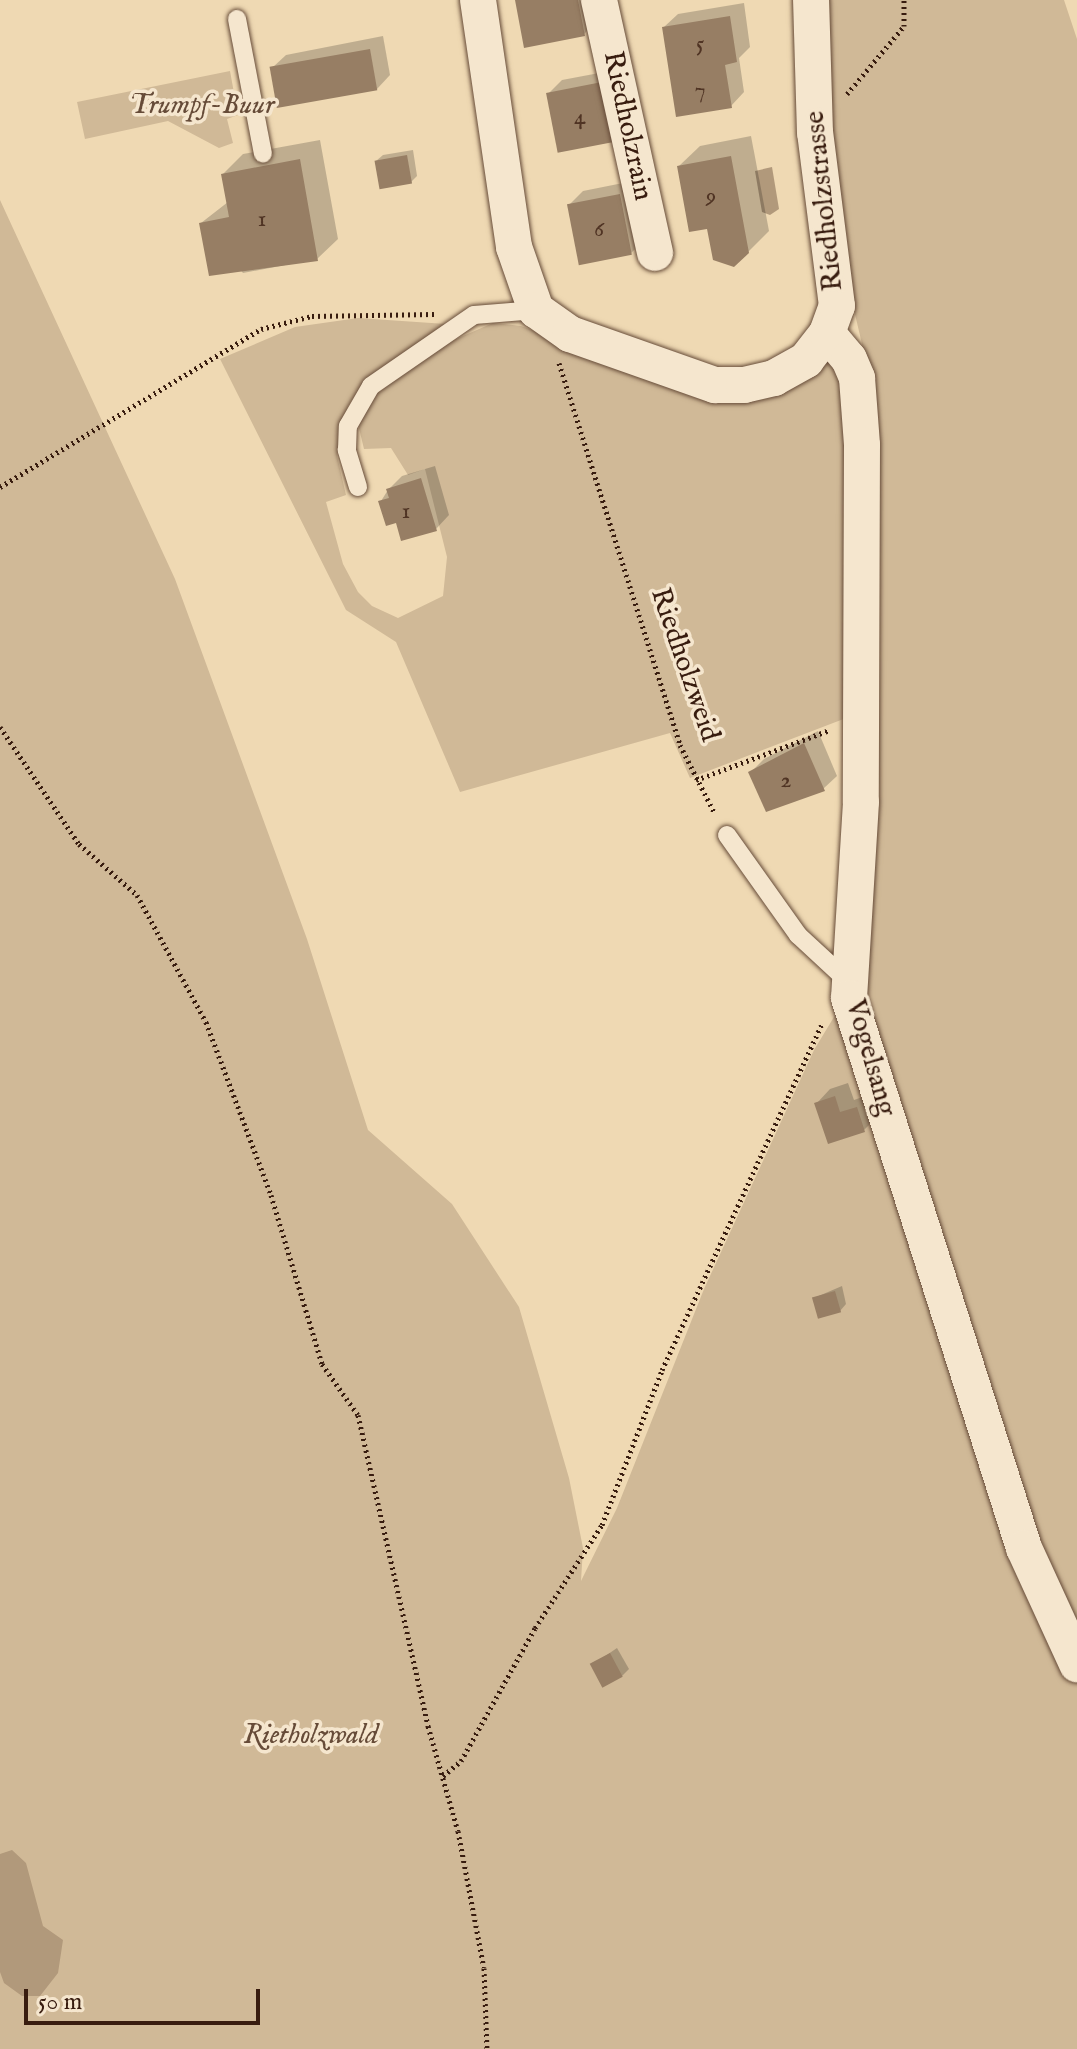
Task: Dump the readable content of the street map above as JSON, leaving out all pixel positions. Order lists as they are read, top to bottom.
{
  "streets": {
    "street": ["Riedholzrain", "Riedholzstrasse", "Vogelsang"],
    "path": ["Riedholzweid"]
  },
  "crossings": [
    ["Riedholzstrasse", "Riedholzweid"],
    ["Riedholzstrasse", "Vogelsang"]
  ],
  "parks": ["Trumpf-Buur", "Rietholzwald"],
  "house_numbers": [
    "5",
    "7",
    "4",
    "9",
    "1",
    "6",
    "1",
    "2"
  ],
  "scale_bar": "50 m"
}
